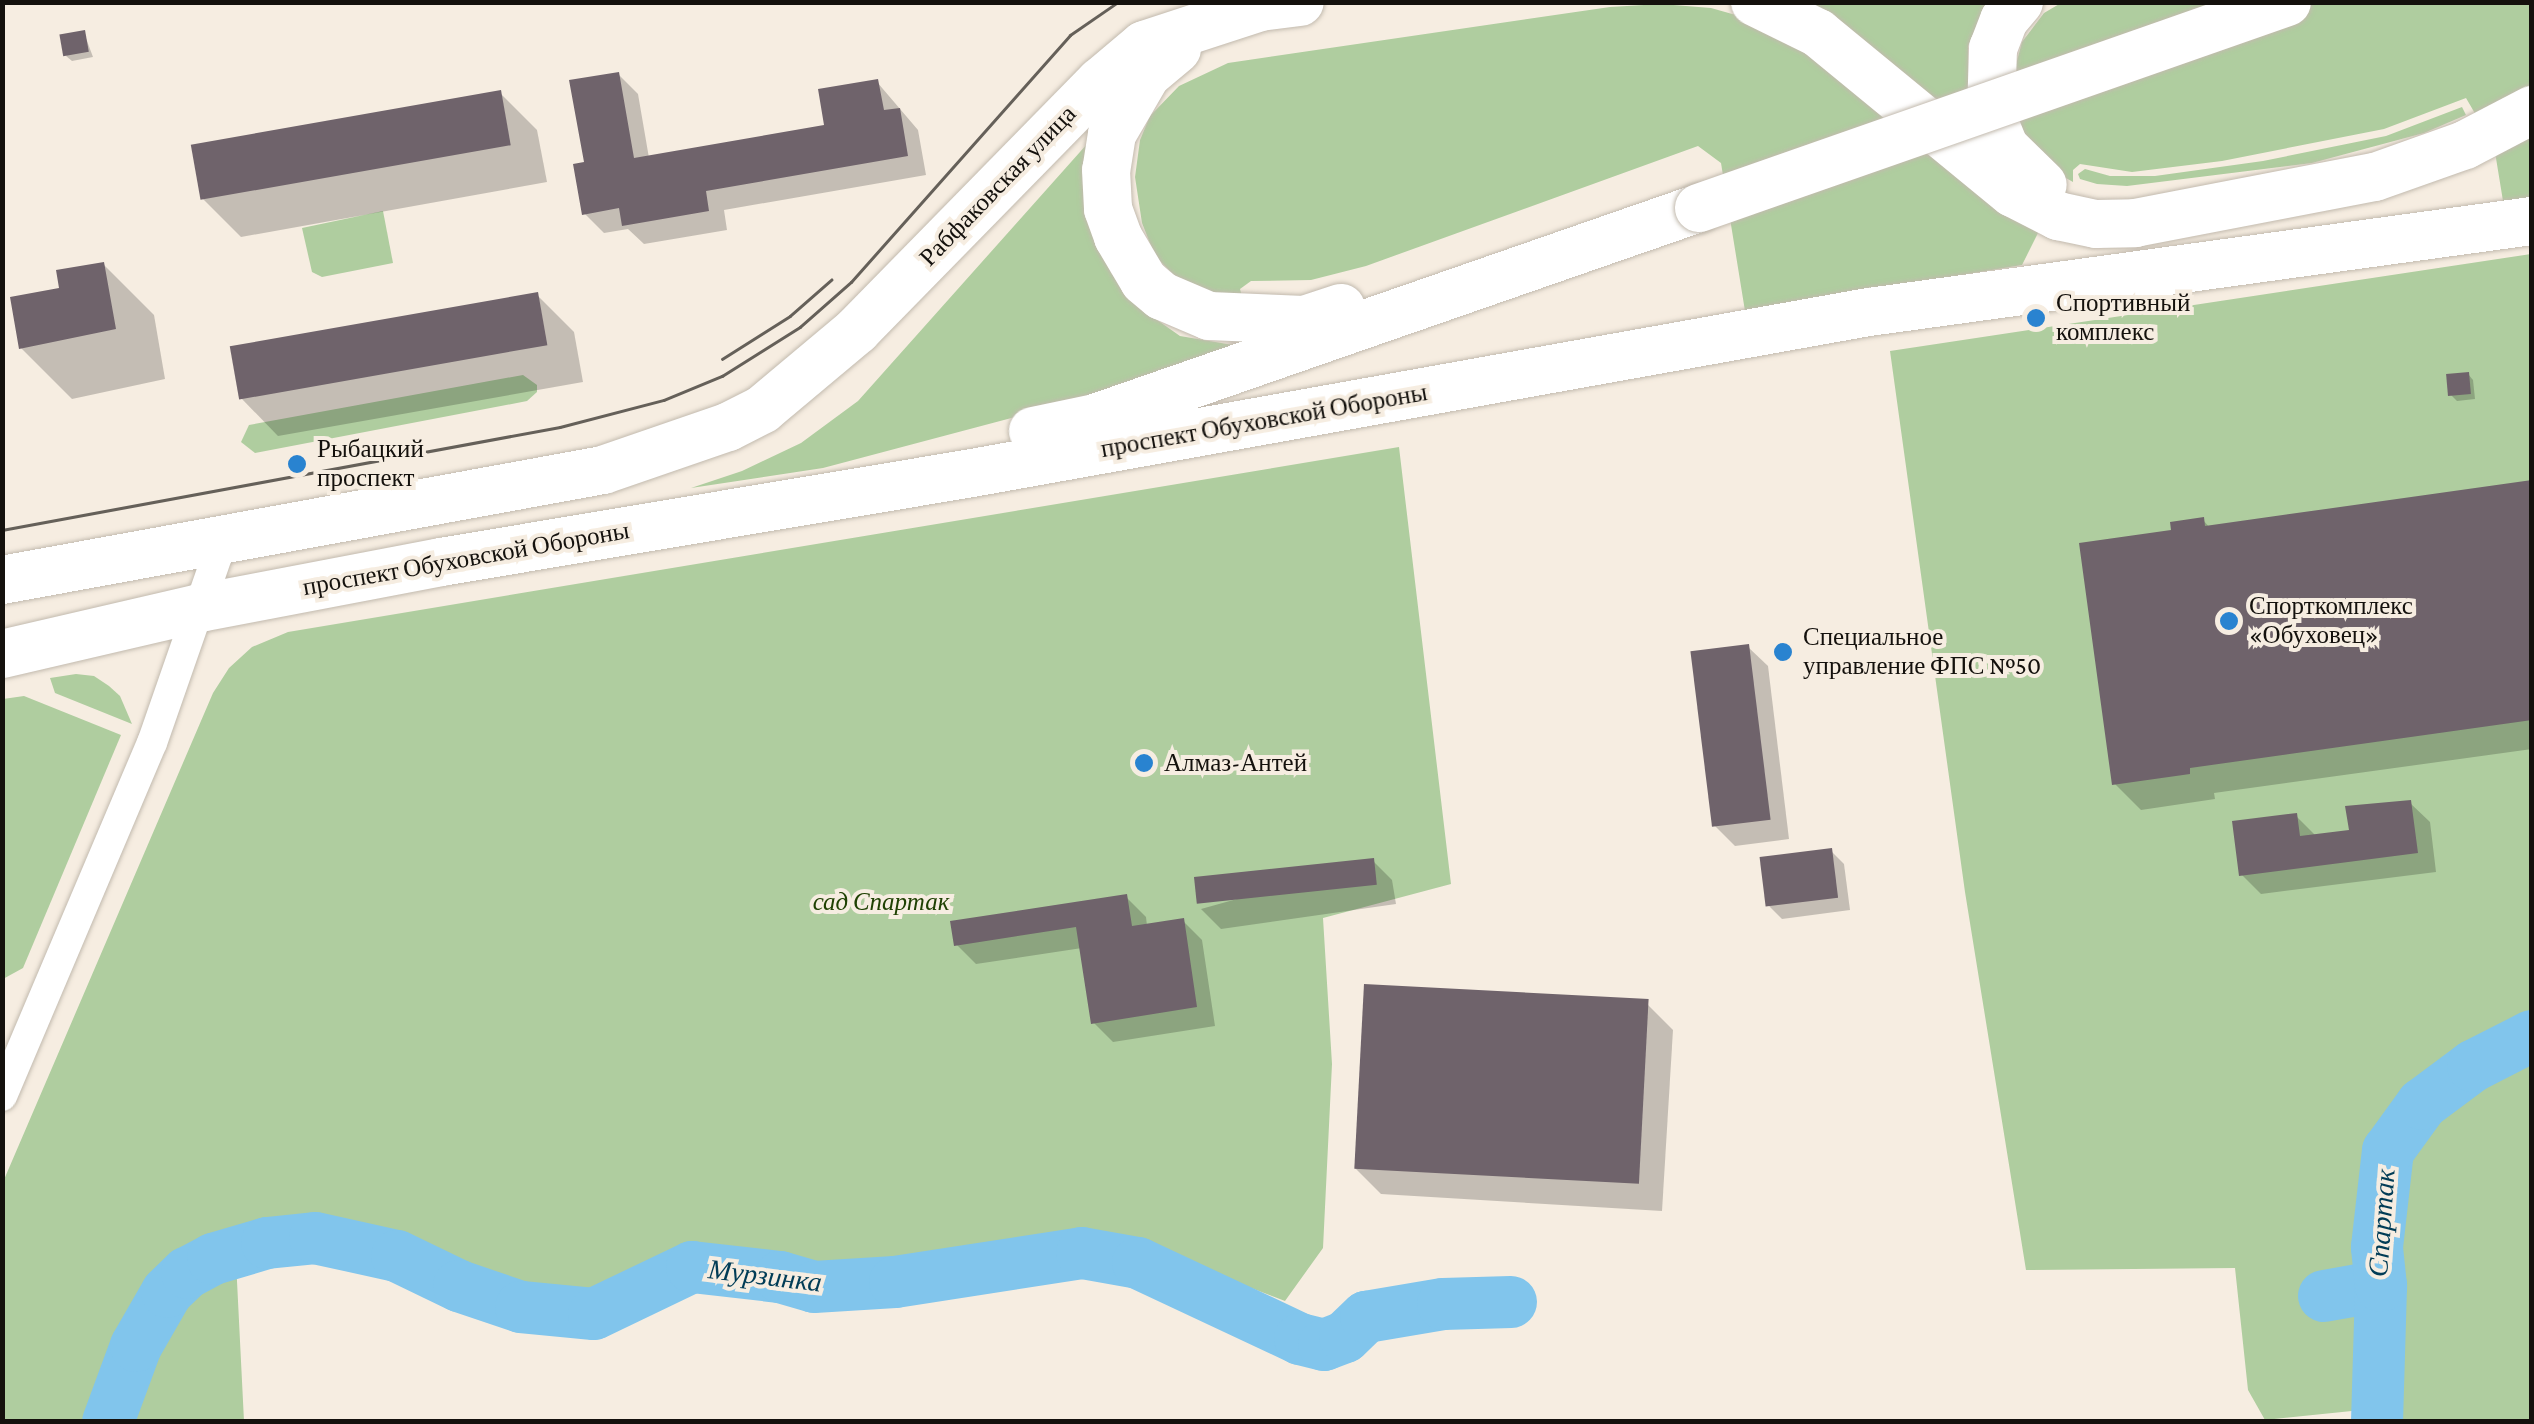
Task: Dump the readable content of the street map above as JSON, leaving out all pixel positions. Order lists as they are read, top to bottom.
{
  "streets": {
    "main road": ["Рабфаковская улица", "проспект Обуховской Обороны"]
  },
  "water": ["Спартак", "Мурзинка"],
  "parks": ["сад Спартак"],
  "places": [
    "Спортивный комплекс",
    "Рыбацкий проспект",
    "Спорткомплекс «Обуховец»",
    "Специальное управление ФПС №50",
    "Алмаз-Антей"
  ]
}
